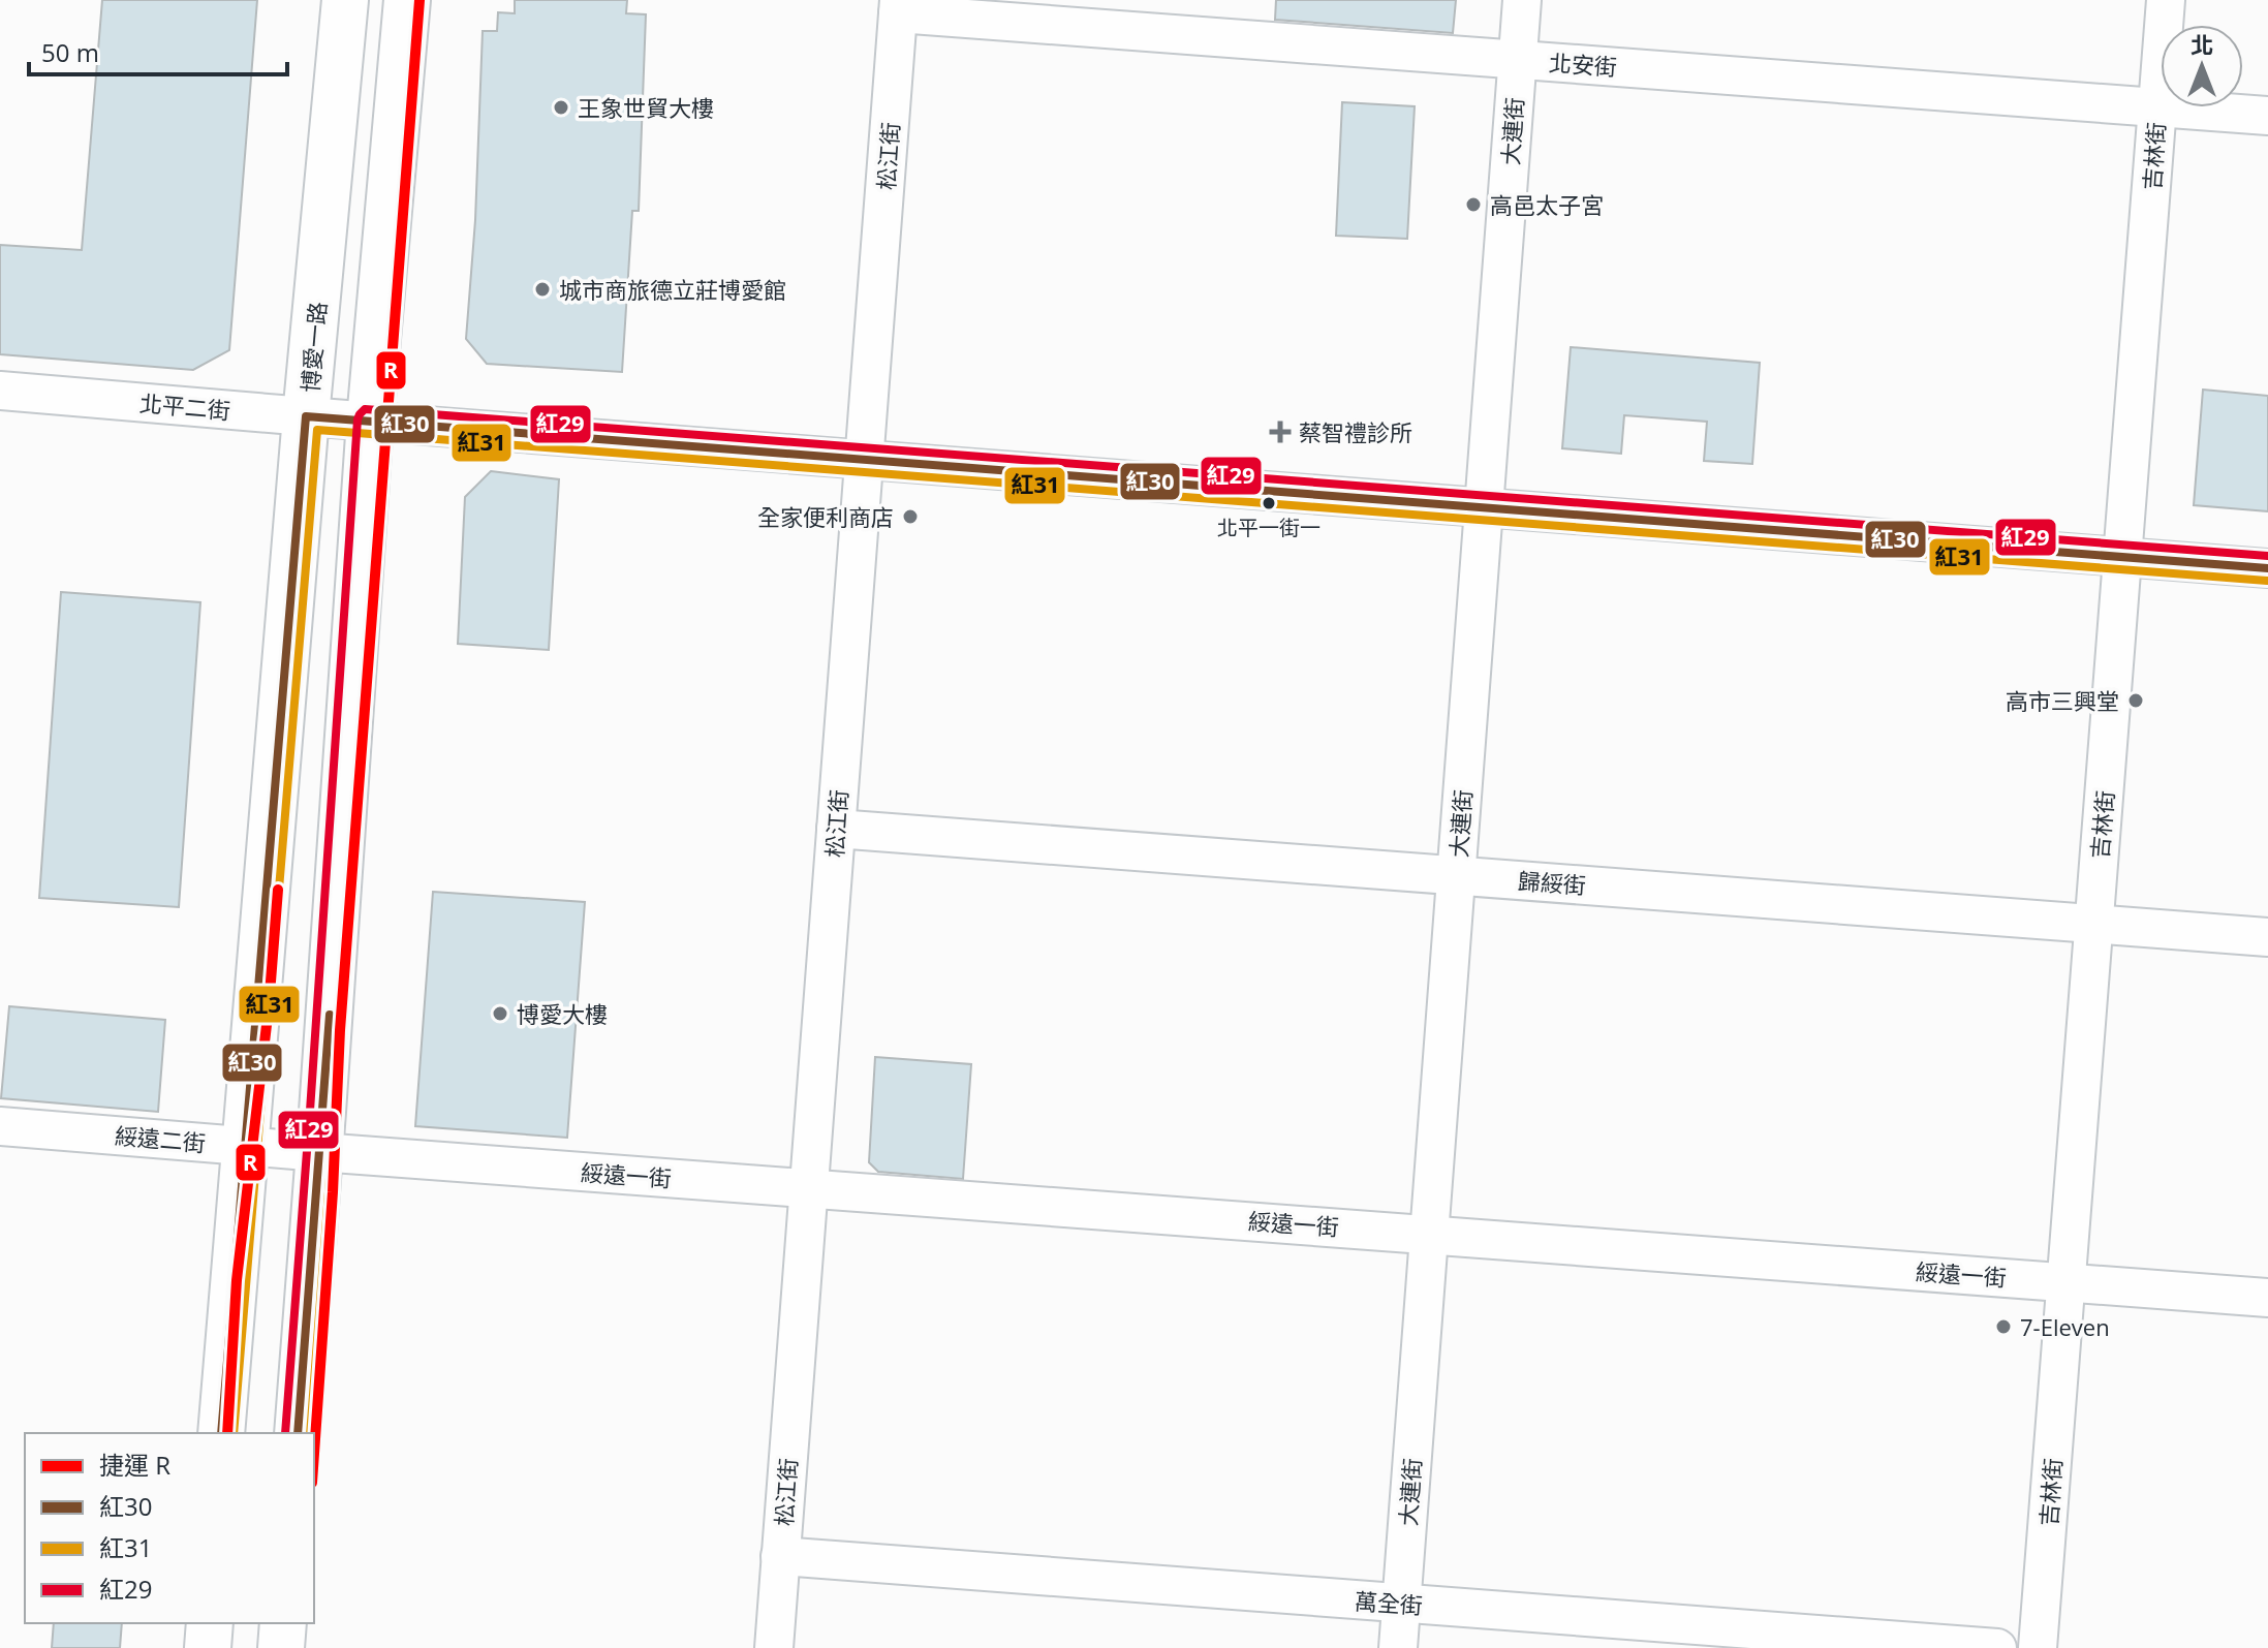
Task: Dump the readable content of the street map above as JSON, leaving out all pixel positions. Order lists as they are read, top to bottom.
{
  "streets": {
    "main road": ["博愛一路"],
    "street": [
      "北安街",
      "大連街",
      "松江街",
      "吉林街",
      "北平二街",
      "歸綏街",
      "綏遠二街",
      "綏遠一街",
      "萬全街"
    ]
  },
  "crossings": [
    ["北安街", "大連街"],
    ["北安街", "松江街"],
    ["北安街", "吉林街"],
    ["大連街", "北平二街"],
    ["大連街", "歸綏街"],
    ["大連街", "綏遠一街"],
    ["大連街", "萬全街"],
    ["松江街", "北平二街"],
    ["松江街", "歸綏街"],
    ["松江街", "綏遠一街"],
    ["松江街", "萬全街"],
    ["吉林街", "北平二街"],
    ["吉林街", "歸綏街"],
    ["吉林街", "綏遠一街"],
    ["博愛一路", "北平二街"],
    ["博愛一路", "綏遠二街"],
    ["綏遠二街", "綏遠一街"]
  ],
  "places": {
    "other": [
      "王象世貿大樓",
      "高邑太子宮",
      "城市商旅德立莊博愛館",
      "北平一街一",
      "全家便利商店",
      "高市三興堂",
      "博愛大樓",
      "7-Eleven"
    ],
    "health": ["蔡智禮診所"]
  },
  "lines": [
    "metro line R",
    "transit line 紅29",
    "transit line 紅30",
    "transit line 紅31"
  ],
  "legend": [
    "捷運 R",
    "紅30",
    "紅31",
    "紅29"
  ],
  "scale_bar": "50 m",
  "north": "top"
}
